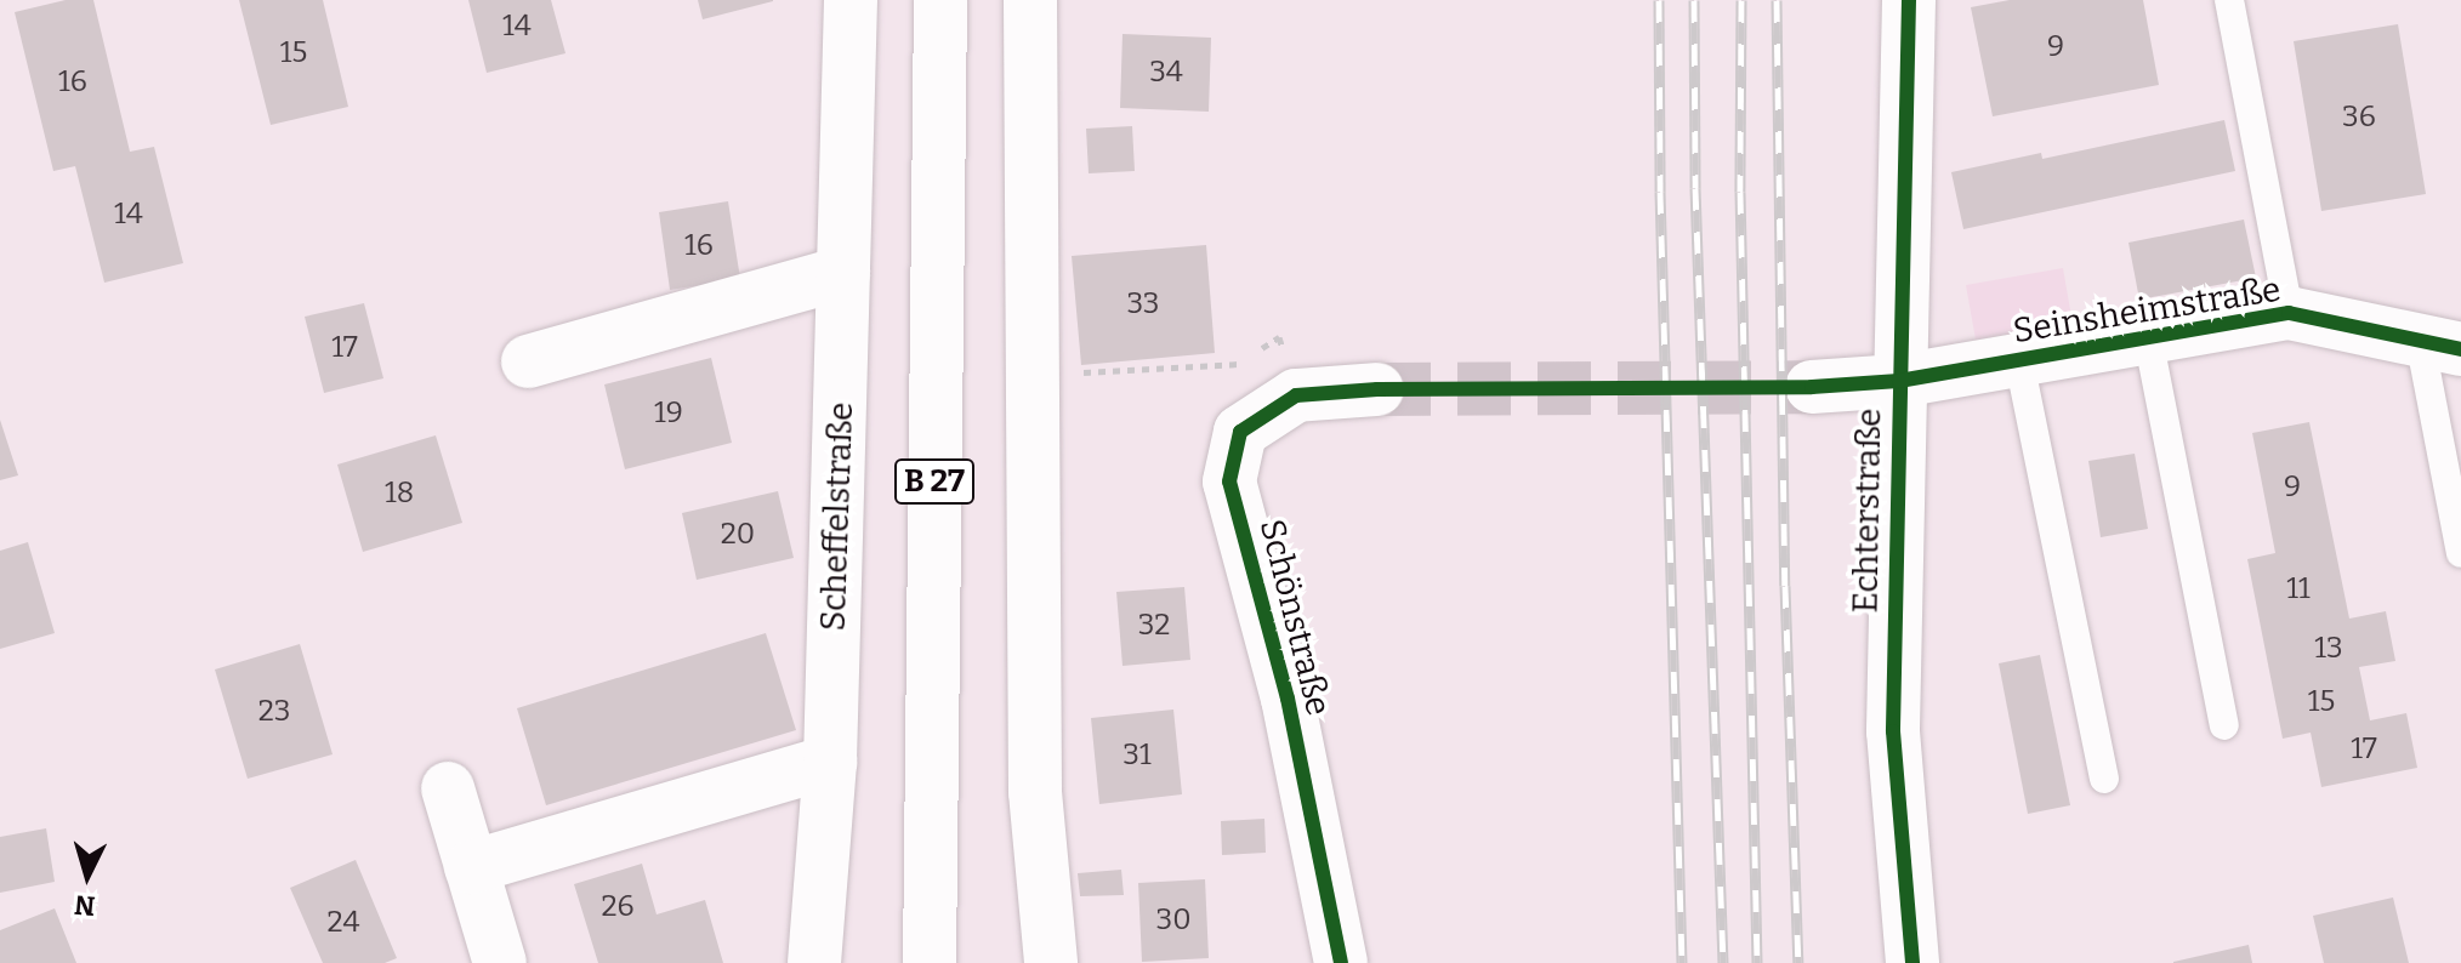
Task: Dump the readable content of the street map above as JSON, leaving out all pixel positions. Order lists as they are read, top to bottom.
{
  "streets": {
    "street": [
      "Seinsheimstraße",
      "B 27",
      "Echterstraße",
      "Scheffelstraße",
      "Schönstraße"
    ]
  },
  "crossings": [
    ["Seinsheimstraße", "Echterstraße"]
  ],
  "house_numbers": [
    "14",
    "9",
    "15",
    "34",
    "16",
    "36",
    "14",
    "16",
    "33",
    "17",
    "19",
    "9",
    "18",
    "20",
    "11",
    "32",
    "13",
    "15",
    "23",
    "17",
    "31",
    "26",
    "30",
    "24"
  ],
  "north": "bottom"
}
